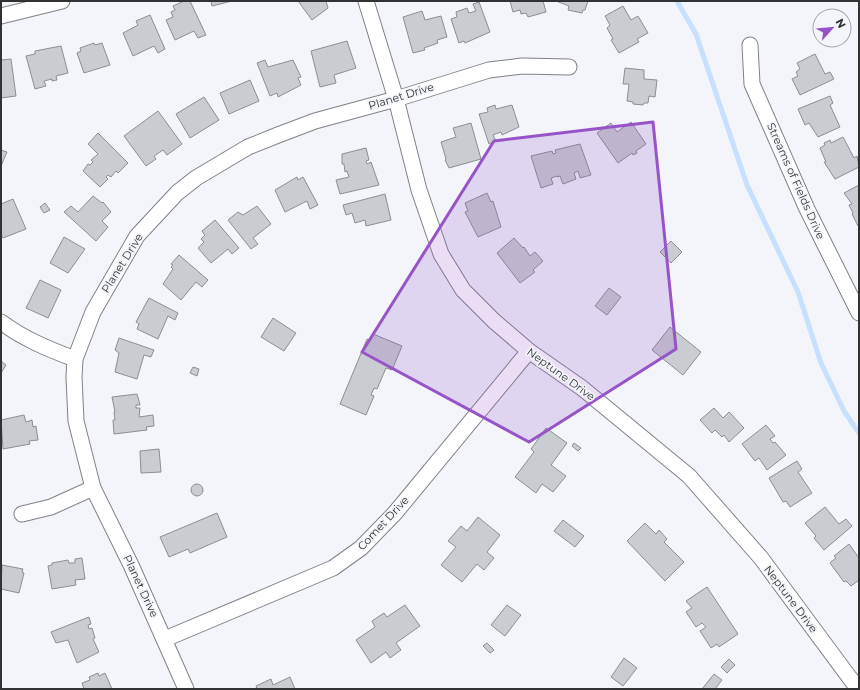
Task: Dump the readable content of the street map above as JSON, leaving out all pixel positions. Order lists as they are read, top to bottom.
{
  "streets": {
    "street": [
      "Planet Drive",
      "Streams of Fields Drive",
      "Neptune Drive",
      "Comet Drive"
    ]
  },
  "crossings": [
    ["Planet Drive", "Neptune Drive"],
    ["Planet Drive", "Comet Drive"],
    ["Neptune Drive", "Comet Drive"]
  ],
  "north": "top right"
}
